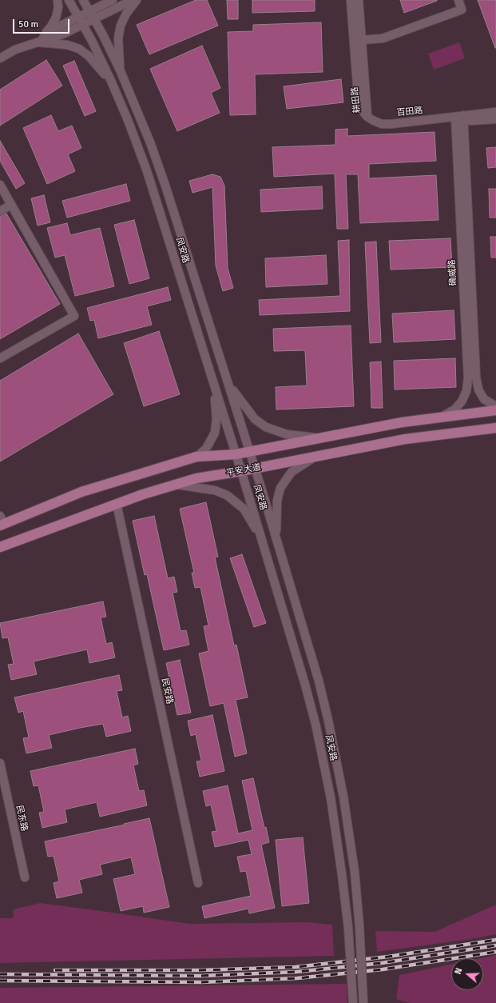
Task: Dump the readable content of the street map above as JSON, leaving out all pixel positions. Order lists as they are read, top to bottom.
{
  "streets": {
    "main road": ["平安大道"],
    "street": [
      "耕田路",
      "百田路",
      "凤安路",
      "确威路",
      "民安路",
      "民东路"
    ]
  },
  "crossings": [
    ["耕田路", "百田路"],
    ["百田路", "确威路"],
    ["凤安路", "平安大道"],
    ["确威路", "平安大道"],
    ["平安大道", "民安路"]
  ],
  "scale_bar": "50 m",
  "north": "left"
}
